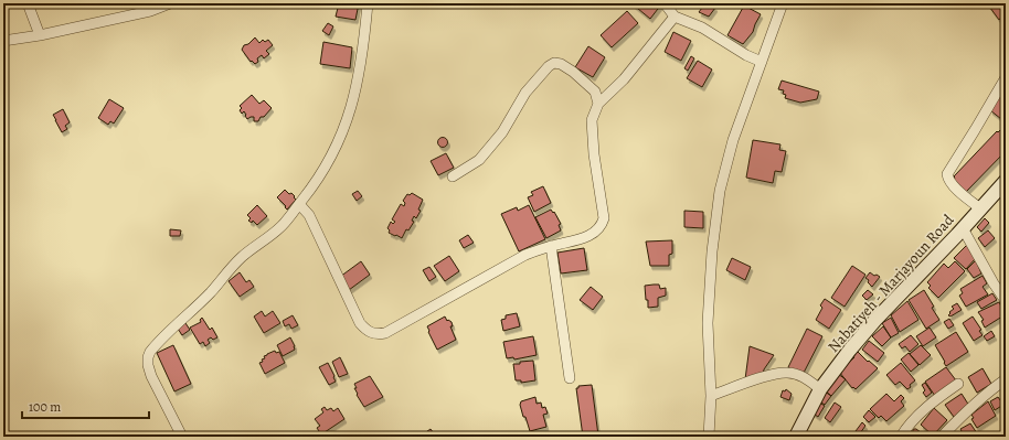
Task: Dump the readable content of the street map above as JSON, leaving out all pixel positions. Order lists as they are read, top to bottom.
{
  "streets": {
    "main road": ["Nabatiyeh - Marjayoun Road"]
  },
  "scale_bar": "100 m"
}
